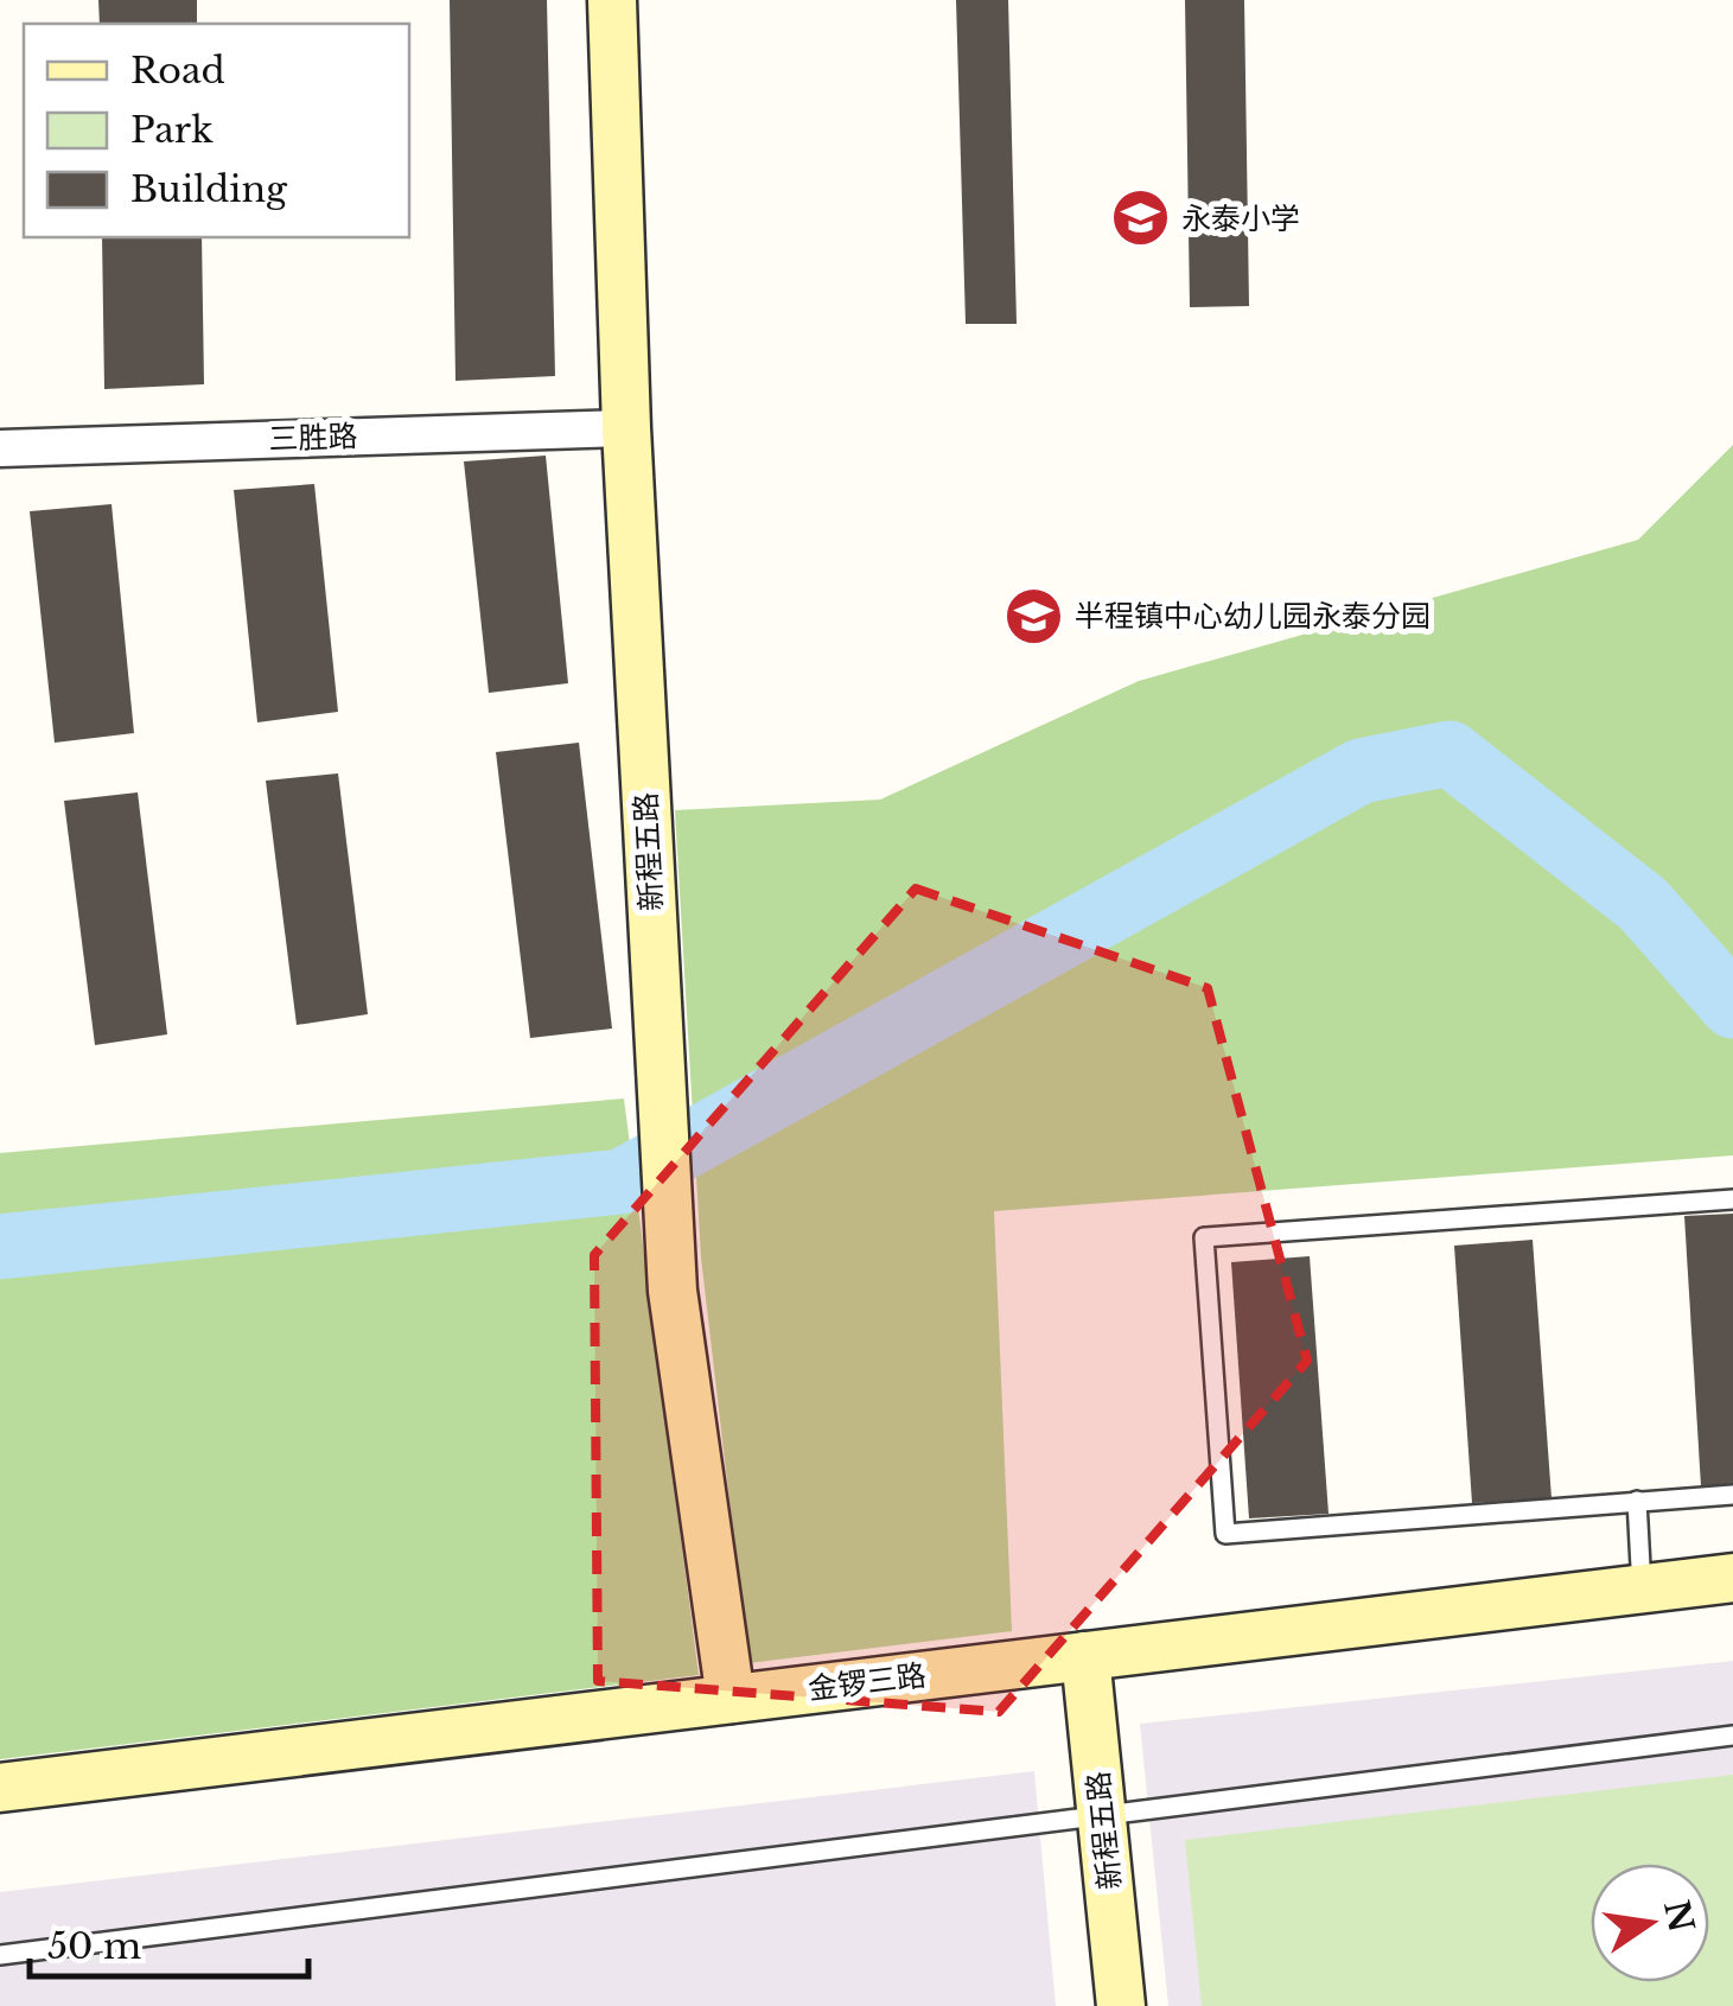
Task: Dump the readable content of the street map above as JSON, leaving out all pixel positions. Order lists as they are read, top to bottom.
{
  "streets": {
    "street": ["三胜路", "新程五路", "金锣三路"]
  },
  "crossings": [
    ["三胜路", "新程五路"],
    ["新程五路", "金锣三路"]
  ],
  "places": {
    "school or university": ["永泰小学", "半程镇中心幼儿园永泰分园"]
  },
  "legend": ["Road", "Park", "Building"],
  "scale_bar": "50 m",
  "north": "right"
}
